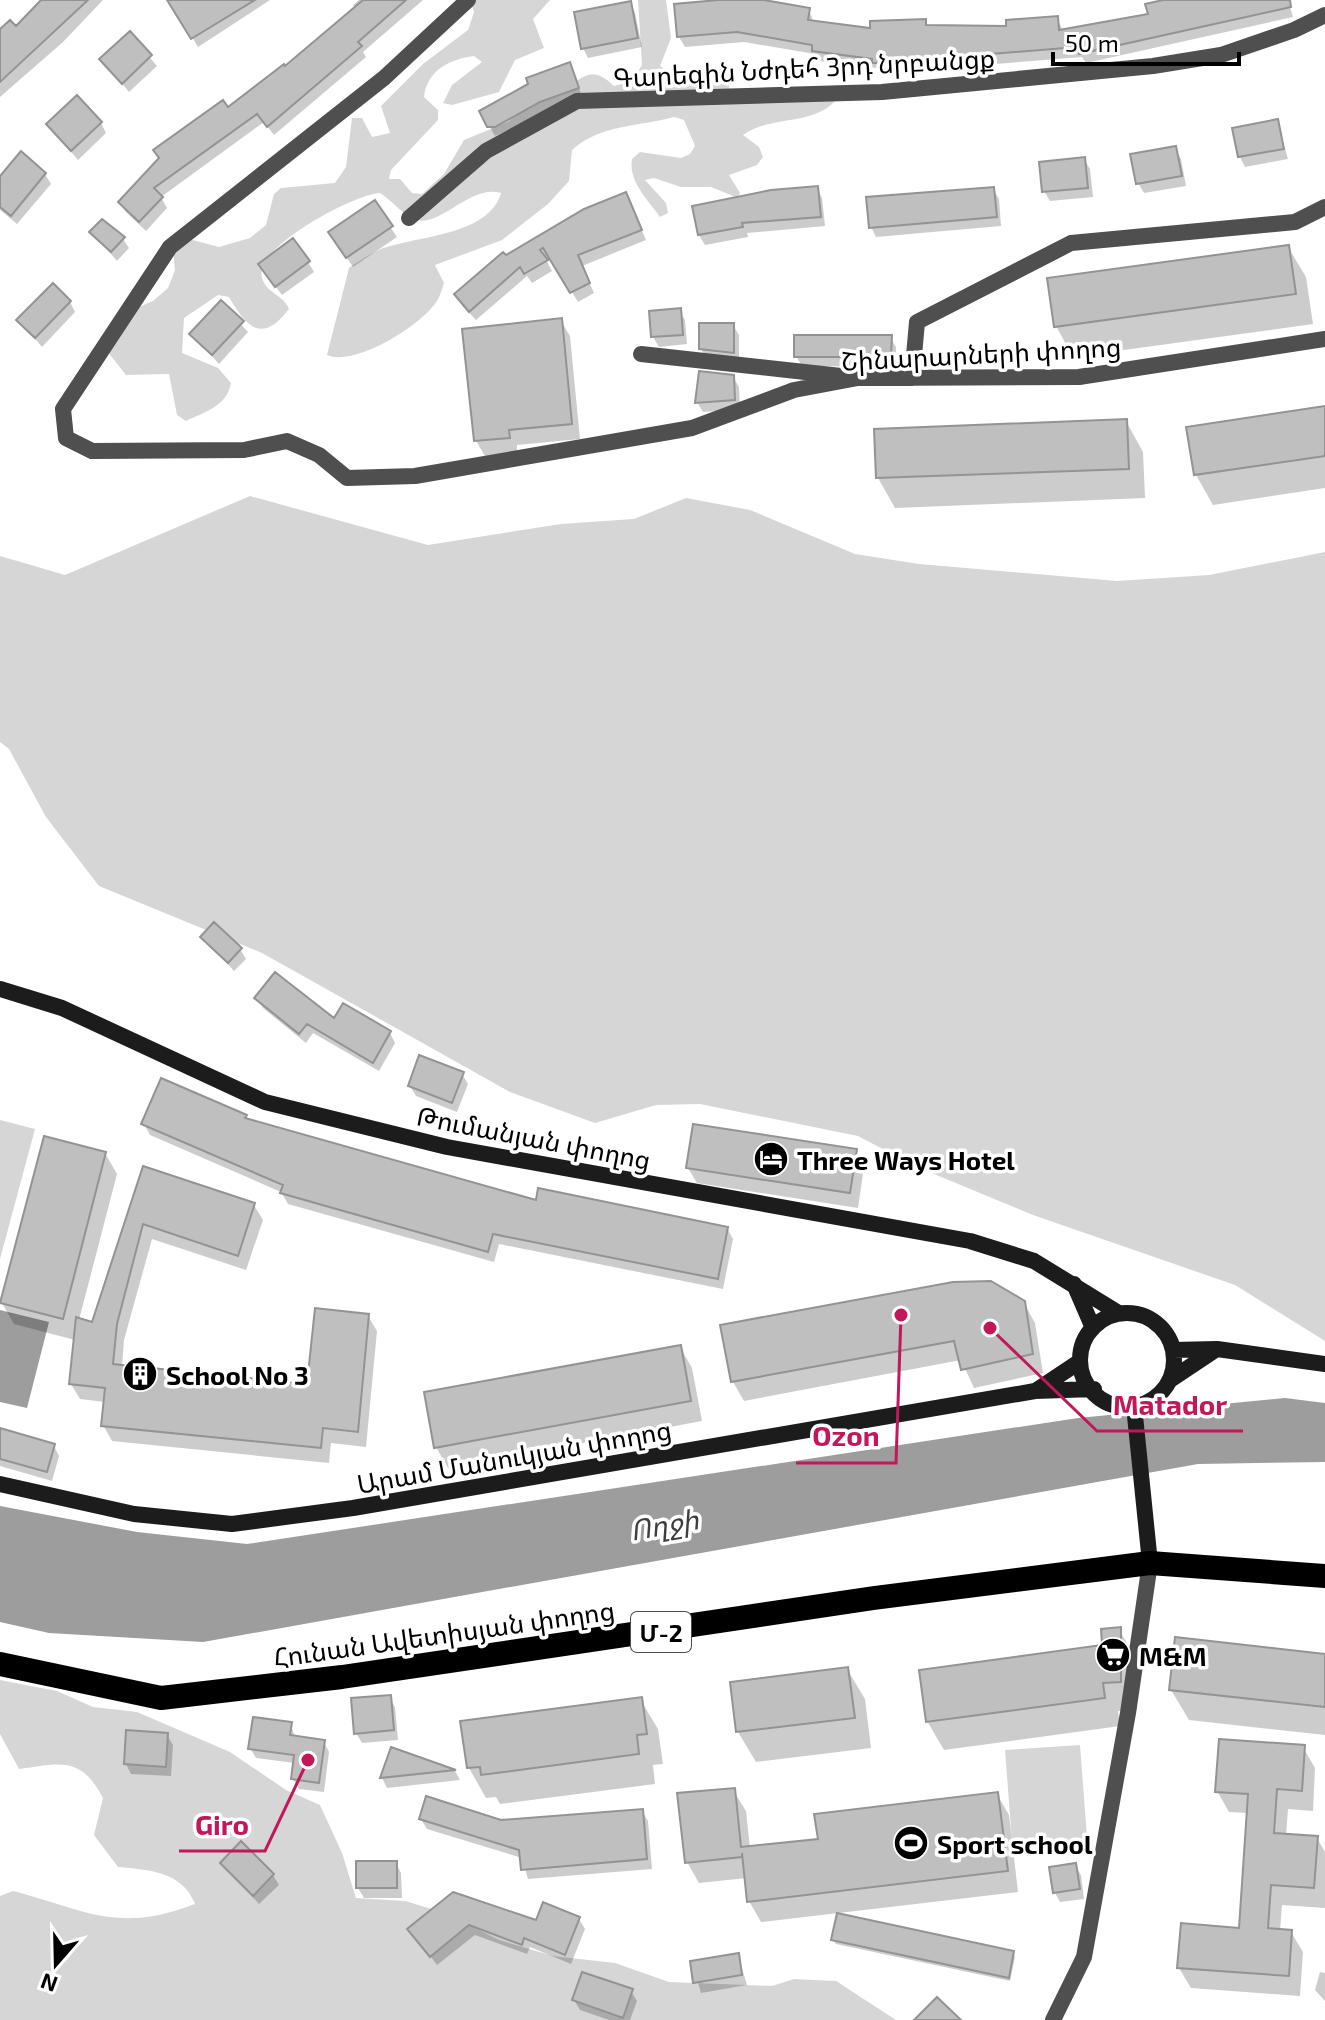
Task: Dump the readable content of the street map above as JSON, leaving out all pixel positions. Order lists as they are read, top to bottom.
{
  "streets": {
    "highway": ["Մ-2", "Հունան Ավետիսյան փողոց"],
    "street": [
      "Գարեգին Նժդեհ 3րդ նրբանցք",
      "Շինարարների փողոց",
      "Թումանյան փողոց",
      "Արամ Մանուկյան փողոց"
    ]
  },
  "crossings": [
    ["Թումանյան փողոց", "Արամ Մանուկյան փողոց"]
  ],
  "water": ["Ողջի"],
  "places": {
    "hotel": ["Three Ways Hotel"],
    "other": ["Ozon", "Matador", "Giro"],
    "building": ["School No 3"],
    "supermarket": ["M&M"],
    "sports": ["Sport school"]
  },
  "scale_bar": "50 m",
  "north": "bottom"
}
